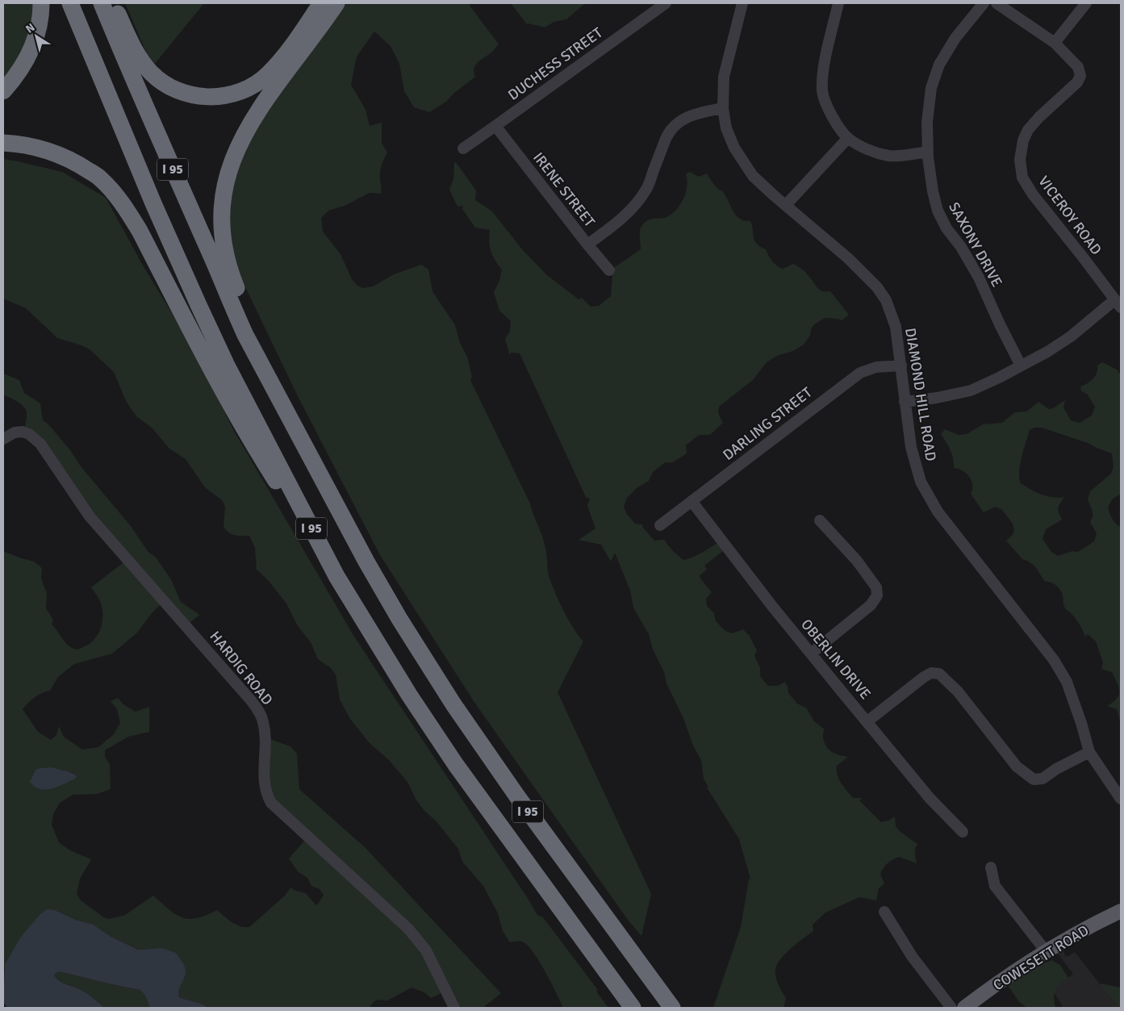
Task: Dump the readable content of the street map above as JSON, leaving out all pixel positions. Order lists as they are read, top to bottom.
{
  "streets": {
    "highway": ["I 95"],
    "main road": ["COWESETT ROAD"],
    "street": [
      "DUCHESS STREET",
      "IRENE STREET",
      "VICEROY ROAD",
      "SAXONY DRIVE",
      "DIAMOND HILL ROAD",
      "DARLING STREET",
      "OBERLIN DRIVE",
      "HARDIG ROAD"
    ]
  },
  "crossings": [
    ["DUCHESS STREET", "IRENE STREET"],
    ["DIAMOND HILL ROAD", "DARLING STREET"],
    ["DARLING STREET", "OBERLIN DRIVE"]
  ],
  "north": "top left"
}
